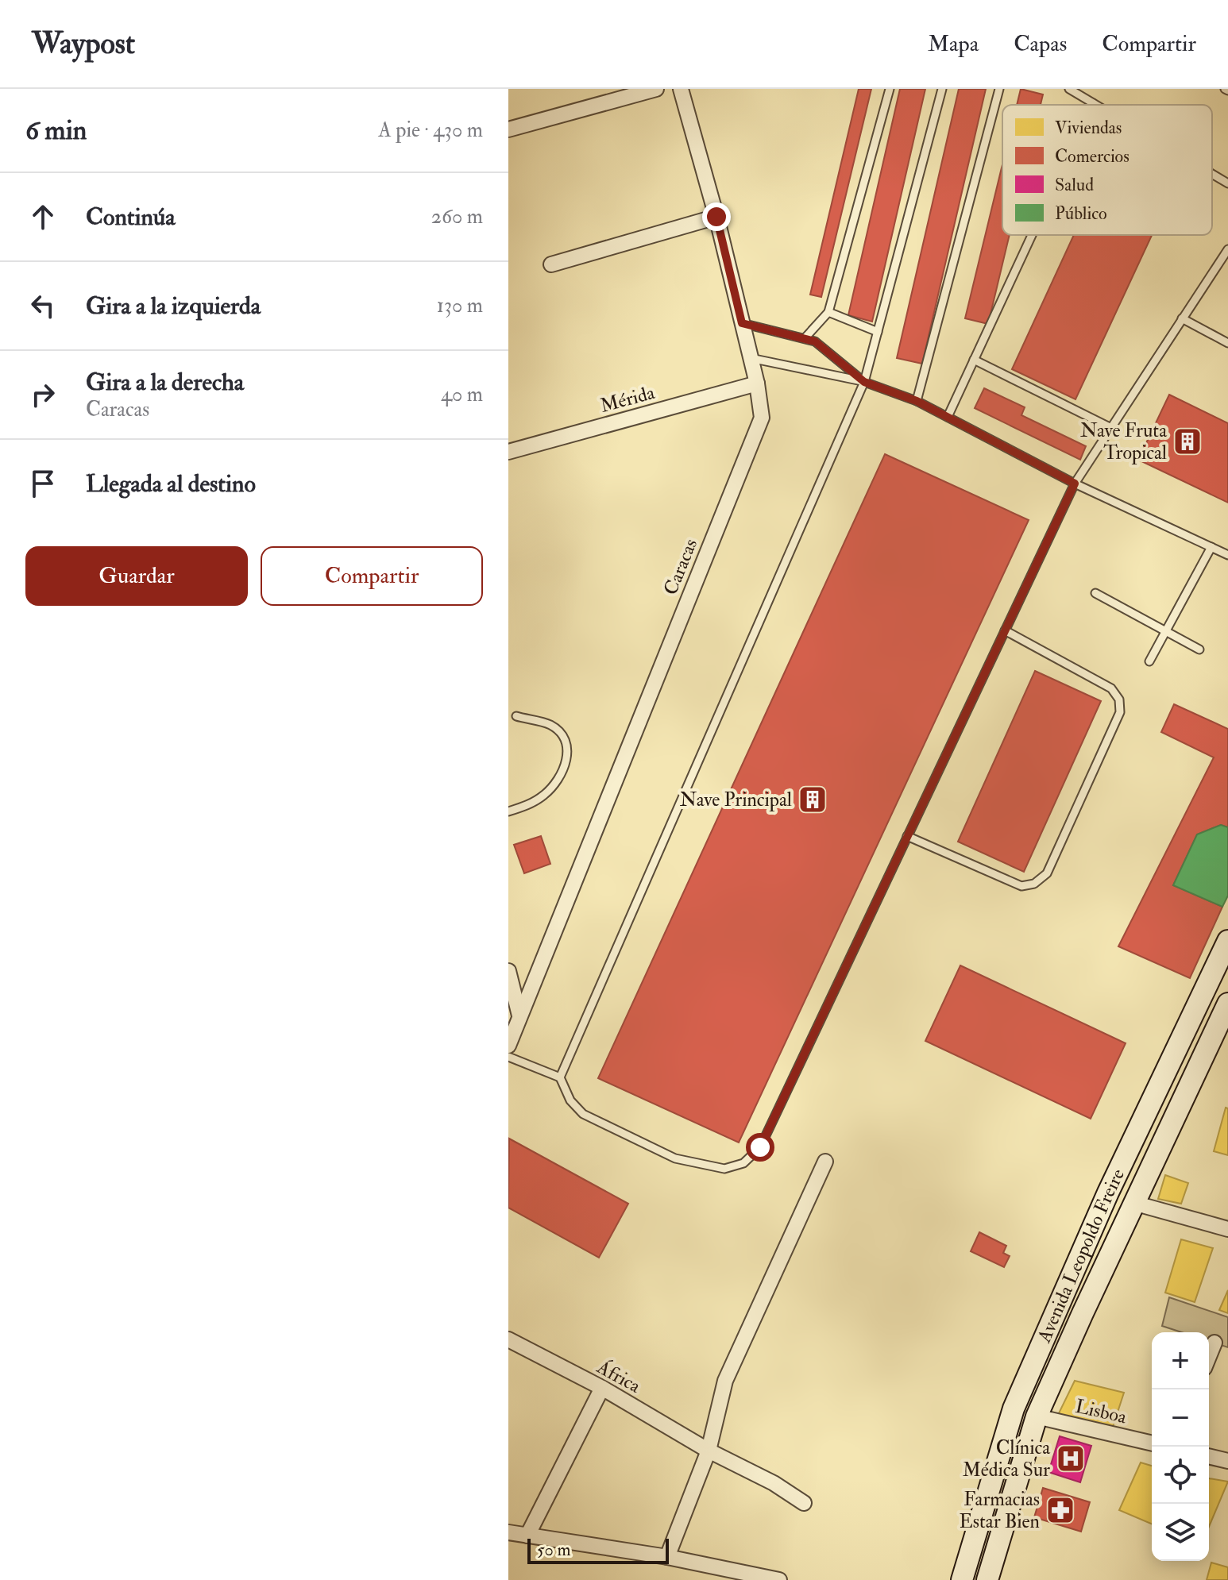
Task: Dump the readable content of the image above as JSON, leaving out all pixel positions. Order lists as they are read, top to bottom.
{
  "streets": {
    "main road": ["Avenida Leopoldo Freire"],
    "street": [
      "Mérida",
      "Caracas",
      "África",
      "Lisboa"
    ]
  },
  "crossings": [
    ["Mérida", "Caracas"],
    ["Avenida Leopoldo Freire", "Lisboa"]
  ],
  "places": {
    "building": ["Nave Fruta Tropical", "Nave Principal"],
    "hospital": ["Clínica Médica Sur"],
    "pharmacy": ["Farmacias Estar Bien"]
  },
  "legend": [
    "Viviendas",
    "Comercios",
    "Salud",
    "Público"
  ],
  "scale_bar": "50 m",
  "page": {
    "header": "Waypost",
    "nav": ["Mapa", "Capas", "Compartir"],
    "heading": ["6 min", "A pie · 430 m"],
    "list": [
      ["Continúa", "260 m"],
      ["Gira a la izquierda", "130 m"],
      ["Gira a la derecha", "Caracas", "40 m"],
      "Llegada al destino"
    ],
    "buttons": ["Guardar", "Compartir"],
    "map_buttons": ["+", "−"],
    "scale": "50 m"
  }
}
